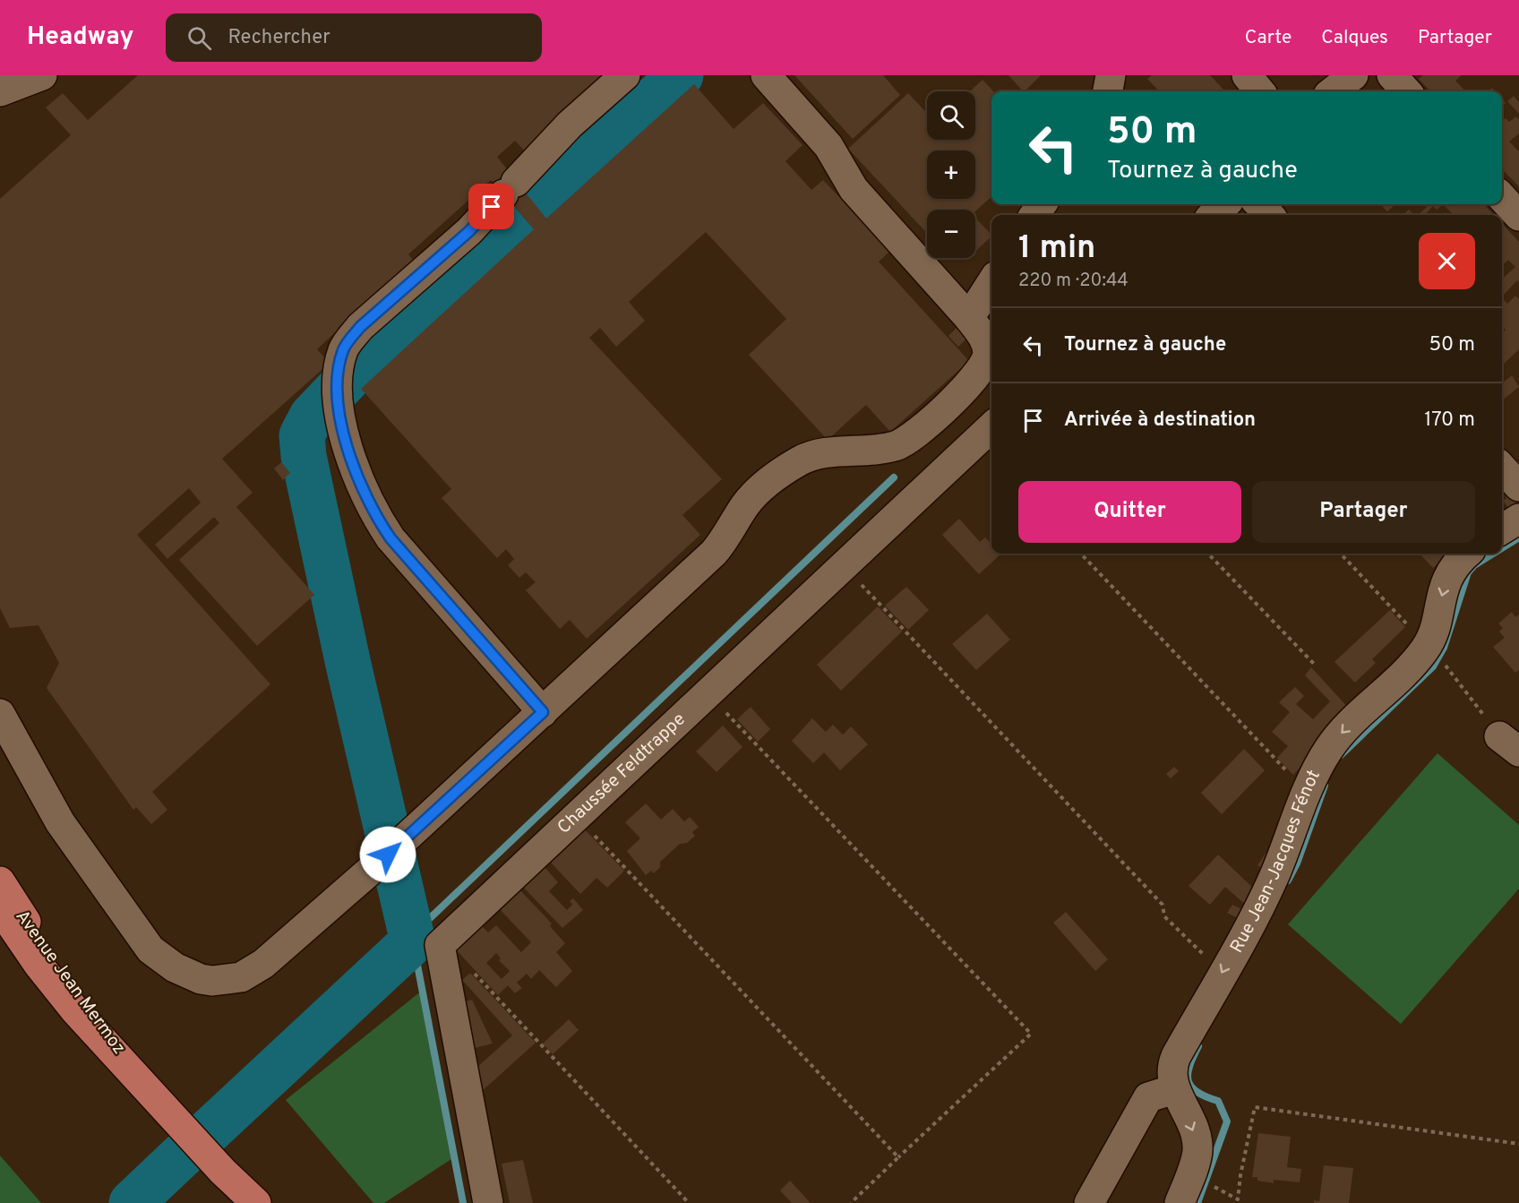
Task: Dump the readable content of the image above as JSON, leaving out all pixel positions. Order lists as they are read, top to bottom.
{
  "streets": {
    "main road": ["Avenue Jean Mermoz"],
    "street": ["Chaussée Feldtrappe", "Rue Jean-Jacques Fénot"]
  },
  "one_way": ["Rue Jean-Jacques Fénot"],
  "page": {
    "header": "Headway",
    "search": "Rechercher",
    "nav": ["Carte", "Calques", "Partager"],
    "map_buttons": ["+", "−"],
    "turn": ["50 m", "Tournez à gauche"],
    "heading": ["1 min", "220 m · 20:44"],
    "list": [
      {
        "name": "Tournez à gauche",
        "value": "50 m"
      },
      {
        "name": "Arrivée à destination",
        "value": "170 m"
      }
    ],
    "buttons": ["Quitter", "Partager"]
  }
}
